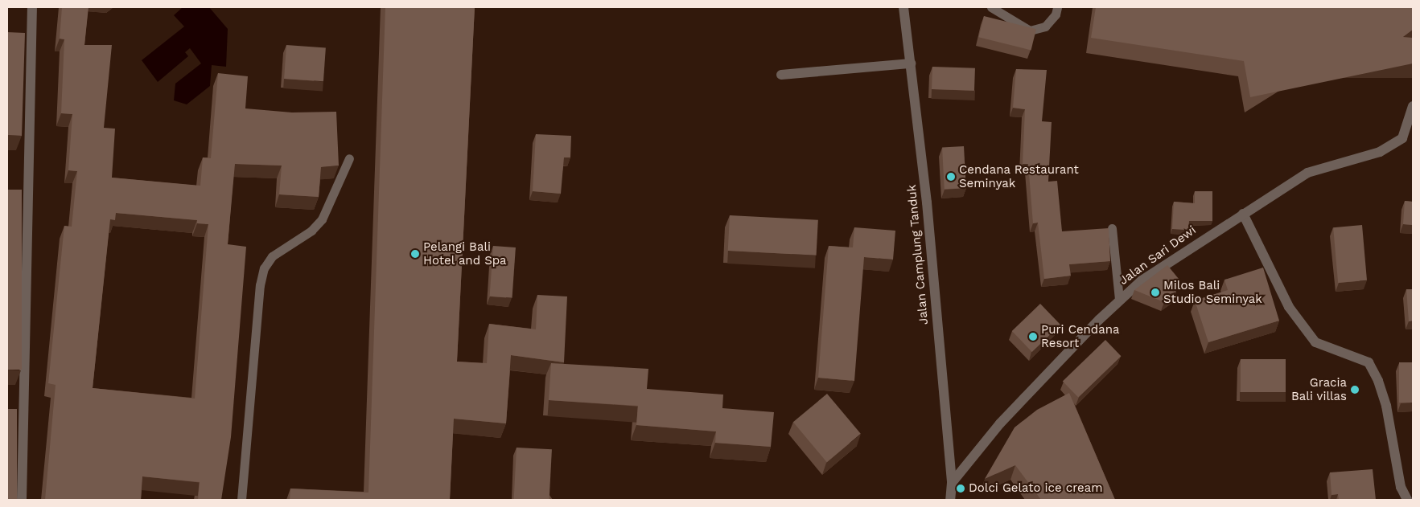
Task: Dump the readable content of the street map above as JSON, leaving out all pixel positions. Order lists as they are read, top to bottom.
{
  "streets": {
    "street": ["Jalan Camplung Tanduk", "Jalan Sari Dewi"]
  },
  "crossings": [
    ["Jalan Camplung Tanduk", "Jalan Sari Dewi"]
  ],
  "places": [
    "Cendana Restaurant Seminyak",
    "Pelangi Bali Hotel and Spa",
    "Milos Bali Studio Seminyak",
    "Puri Cendana Resort",
    "Gracia Bali villas",
    "Dolci Gelato ice cream"
  ]
}
